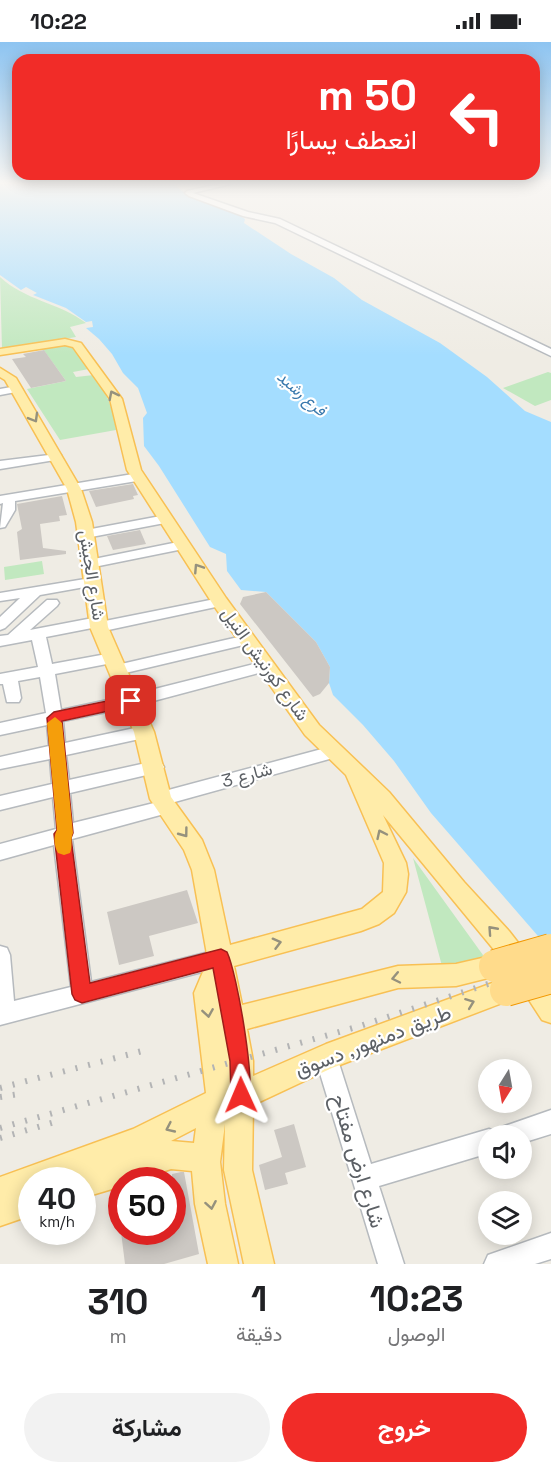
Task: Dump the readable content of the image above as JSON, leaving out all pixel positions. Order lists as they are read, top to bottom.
{
  "streets": {
    "main road": ["شارع الجيش", "شارع كورنيش النيل", "طريق دمنهور, دسوق"],
    "street": ["شارع 3", "شارع ارض مفتاح"]
  },
  "crossings": [
    ["شارع الجيش", "شارع 3"],
    ["شارع الجيش", "طريق دمنهور, دسوق"],
    ["شارع كورنيش النيل", "شارع 3"],
    ["طريق دمنهور, دسوق", "شارع ارض مفتاح"]
  ],
  "one_way": ["شارع كورنيش النيل"],
  "water": ["فرع رشيد"],
  "north": "bottom",
  "page": {
    "status": "10:22",
    "turn": ["50 m", "انعطف يسارًا"],
    "speed": "40 km/h",
    "limit": "50",
    "eta": [
      "10:23",
      "الوصول",
      "1",
      "دقيقة",
      "310",
      "m"
    ],
    "buttons": ["خروج", "مشاركة"]
  }
}
